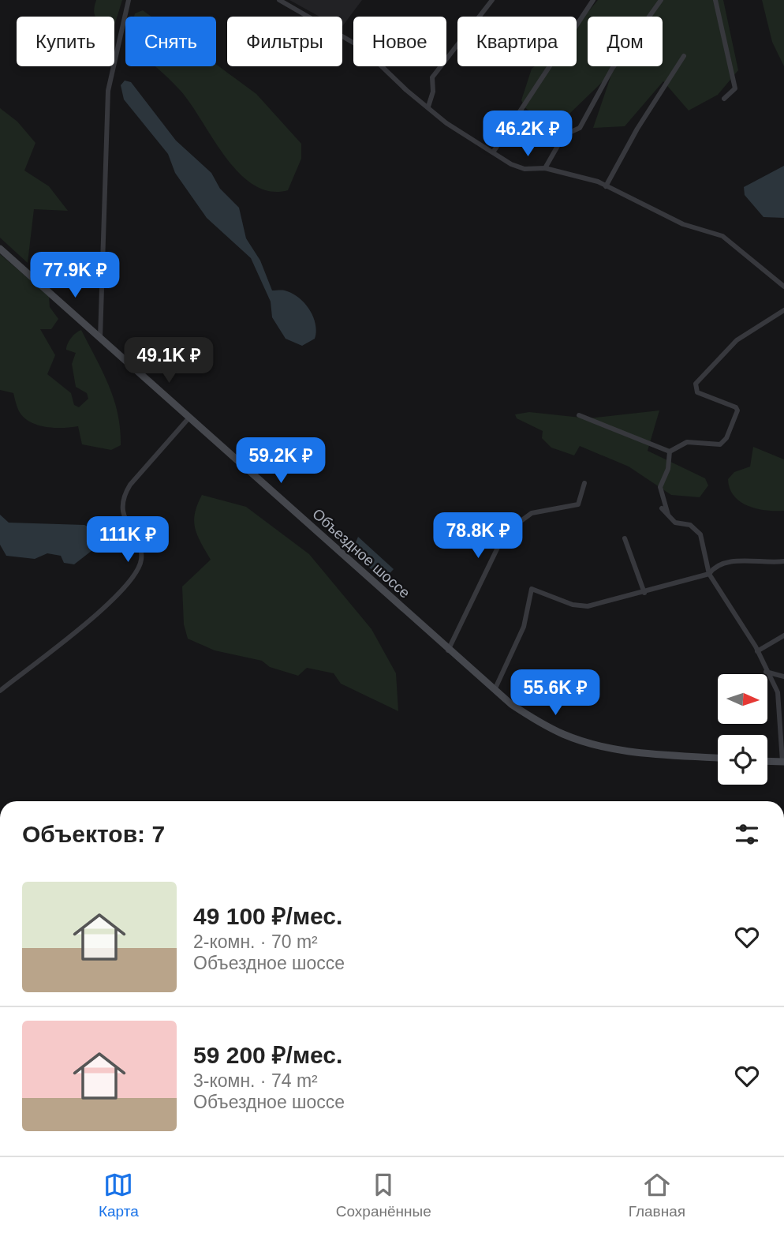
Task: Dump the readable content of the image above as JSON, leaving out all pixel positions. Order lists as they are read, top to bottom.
{
  "streets": {
    "main road": ["Объездное шоссе"]
  },
  "north": "right",
  "page": {
    "chip": [
      "Купить",
      "Снять",
      "Фильтры",
      "Новое",
      "Квартира",
      "Дом"
    ],
    "price": [
      "46.2K ₽",
      "77.9K ₽",
      "49.1K ₽",
      "59.2K ₽",
      "78.8K ₽",
      "111K ₽",
      "55.6K ₽"
    ],
    "heading": "Объектов: 7",
    "list": [
      {
        "name": "49 100 ₽/мес.",
        "note": "2-комн. · 70 m² · Объездное шоссе"
      },
      {
        "name": "59 200 ₽/мес.",
        "note": "3-комн. · 74 m² · Объездное шоссе"
      }
    ],
    "tabs": ["Карта", "Сохранённые", "Главная"]
  }
}
